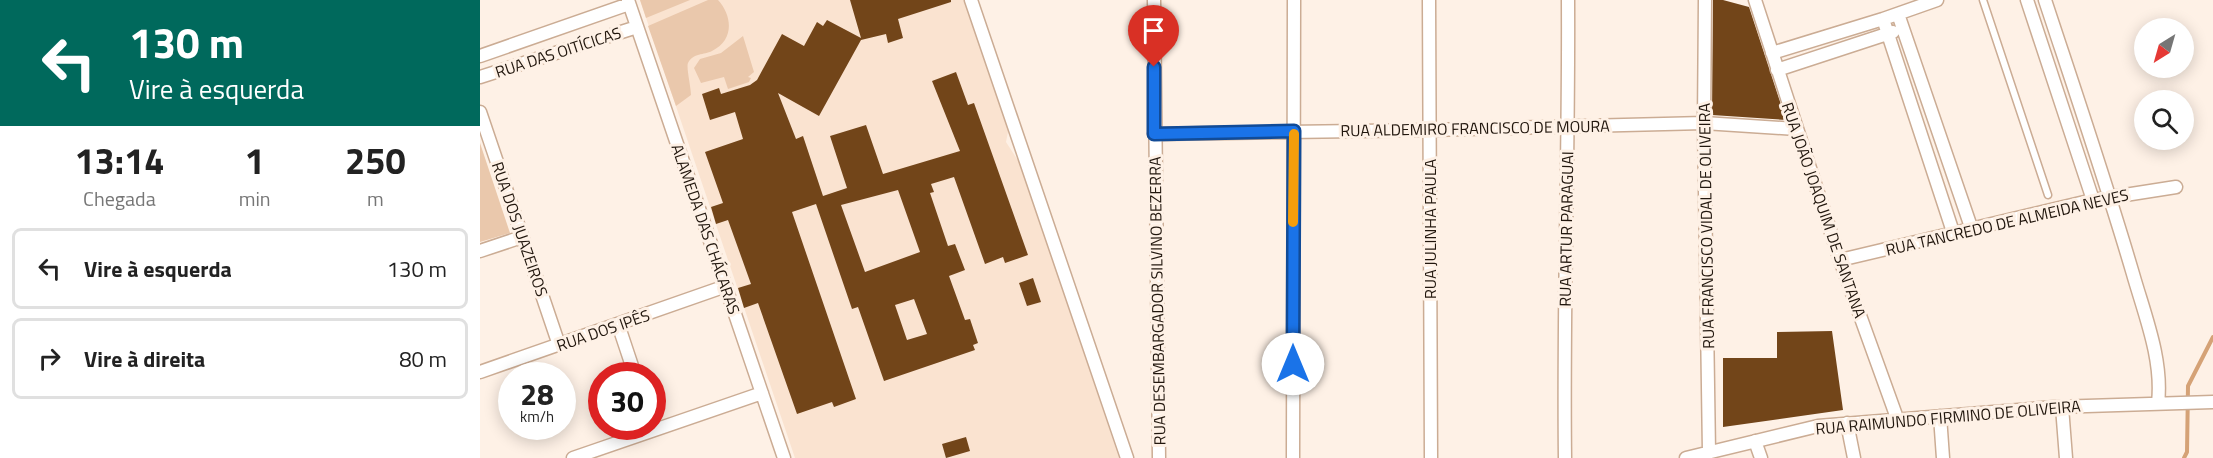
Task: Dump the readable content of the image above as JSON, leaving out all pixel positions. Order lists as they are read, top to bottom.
{
  "streets": {
    "street": [
      "RUA DAS OITÍCICAS",
      "RUA ALDEMIRO FRANCISCO DE MOURA",
      "RUA JOÃO JOAQUIM DE SANTANA",
      "RUA TANCREDO DE ALMEIDA NEVES",
      "RUA FRANCISCO VIDAL DE OLIVEIRA",
      "RUA DOS JUAZEIROS",
      "ALAMEDA DAS CHÁCARAS",
      "RUA JULINHA PAULA",
      "RUA ARTUR PARAGUAI",
      "RUA DESEMBARGADOR SILVINO BEZERRA",
      "RUA DOS IPÊS",
      "RUA RAIMUNDO FIRMINO DE OLIVEIRA"
    ]
  },
  "crossings": [
    ["RUA DAS OITÍCICAS", "ALAMEDA DAS CHÁCARAS"],
    ["RUA ALDEMIRO FRANCISCO DE MOURA", "RUA JOÃO JOAQUIM DE SANTANA"],
    ["RUA ALDEMIRO FRANCISCO DE MOURA", "RUA FRANCISCO VIDAL DE OLIVEIRA"],
    ["RUA ALDEMIRO FRANCISCO DE MOURA", "RUA JULINHA PAULA"],
    ["RUA ALDEMIRO FRANCISCO DE MOURA", "RUA ARTUR PARAGUAI"],
    ["RUA ALDEMIRO FRANCISCO DE MOURA", "RUA DESEMBARGADOR SILVINO BEZERRA"],
    ["RUA JOÃO JOAQUIM DE SANTANA", "RUA TANCREDO DE ALMEIDA NEVES"],
    ["RUA JOÃO JOAQUIM DE SANTANA", "RUA RAIMUNDO FIRMINO DE OLIVEIRA"],
    ["RUA FRANCISCO VIDAL DE OLIVEIRA", "RUA RAIMUNDO FIRMINO DE OLIVEIRA"],
    ["RUA DOS JUAZEIROS", "RUA DOS IPÊS"],
    ["ALAMEDA DAS CHÁCARAS", "RUA DOS IPÊS"]
  ],
  "north": "bottom left",
  "page": {
    "turn": ["130 m", "Vire à esquerda"],
    "eta": [
      "13:14",
      "Chegada",
      "1",
      "min",
      "250",
      "m"
    ],
    "list": [
      {
        "name": "Vire à esquerda",
        "value": "130 m"
      },
      {
        "name": "Vire à direita",
        "value": "80 m"
      }
    ],
    "speed": "28 km/h",
    "limit": "30"
  }
}
